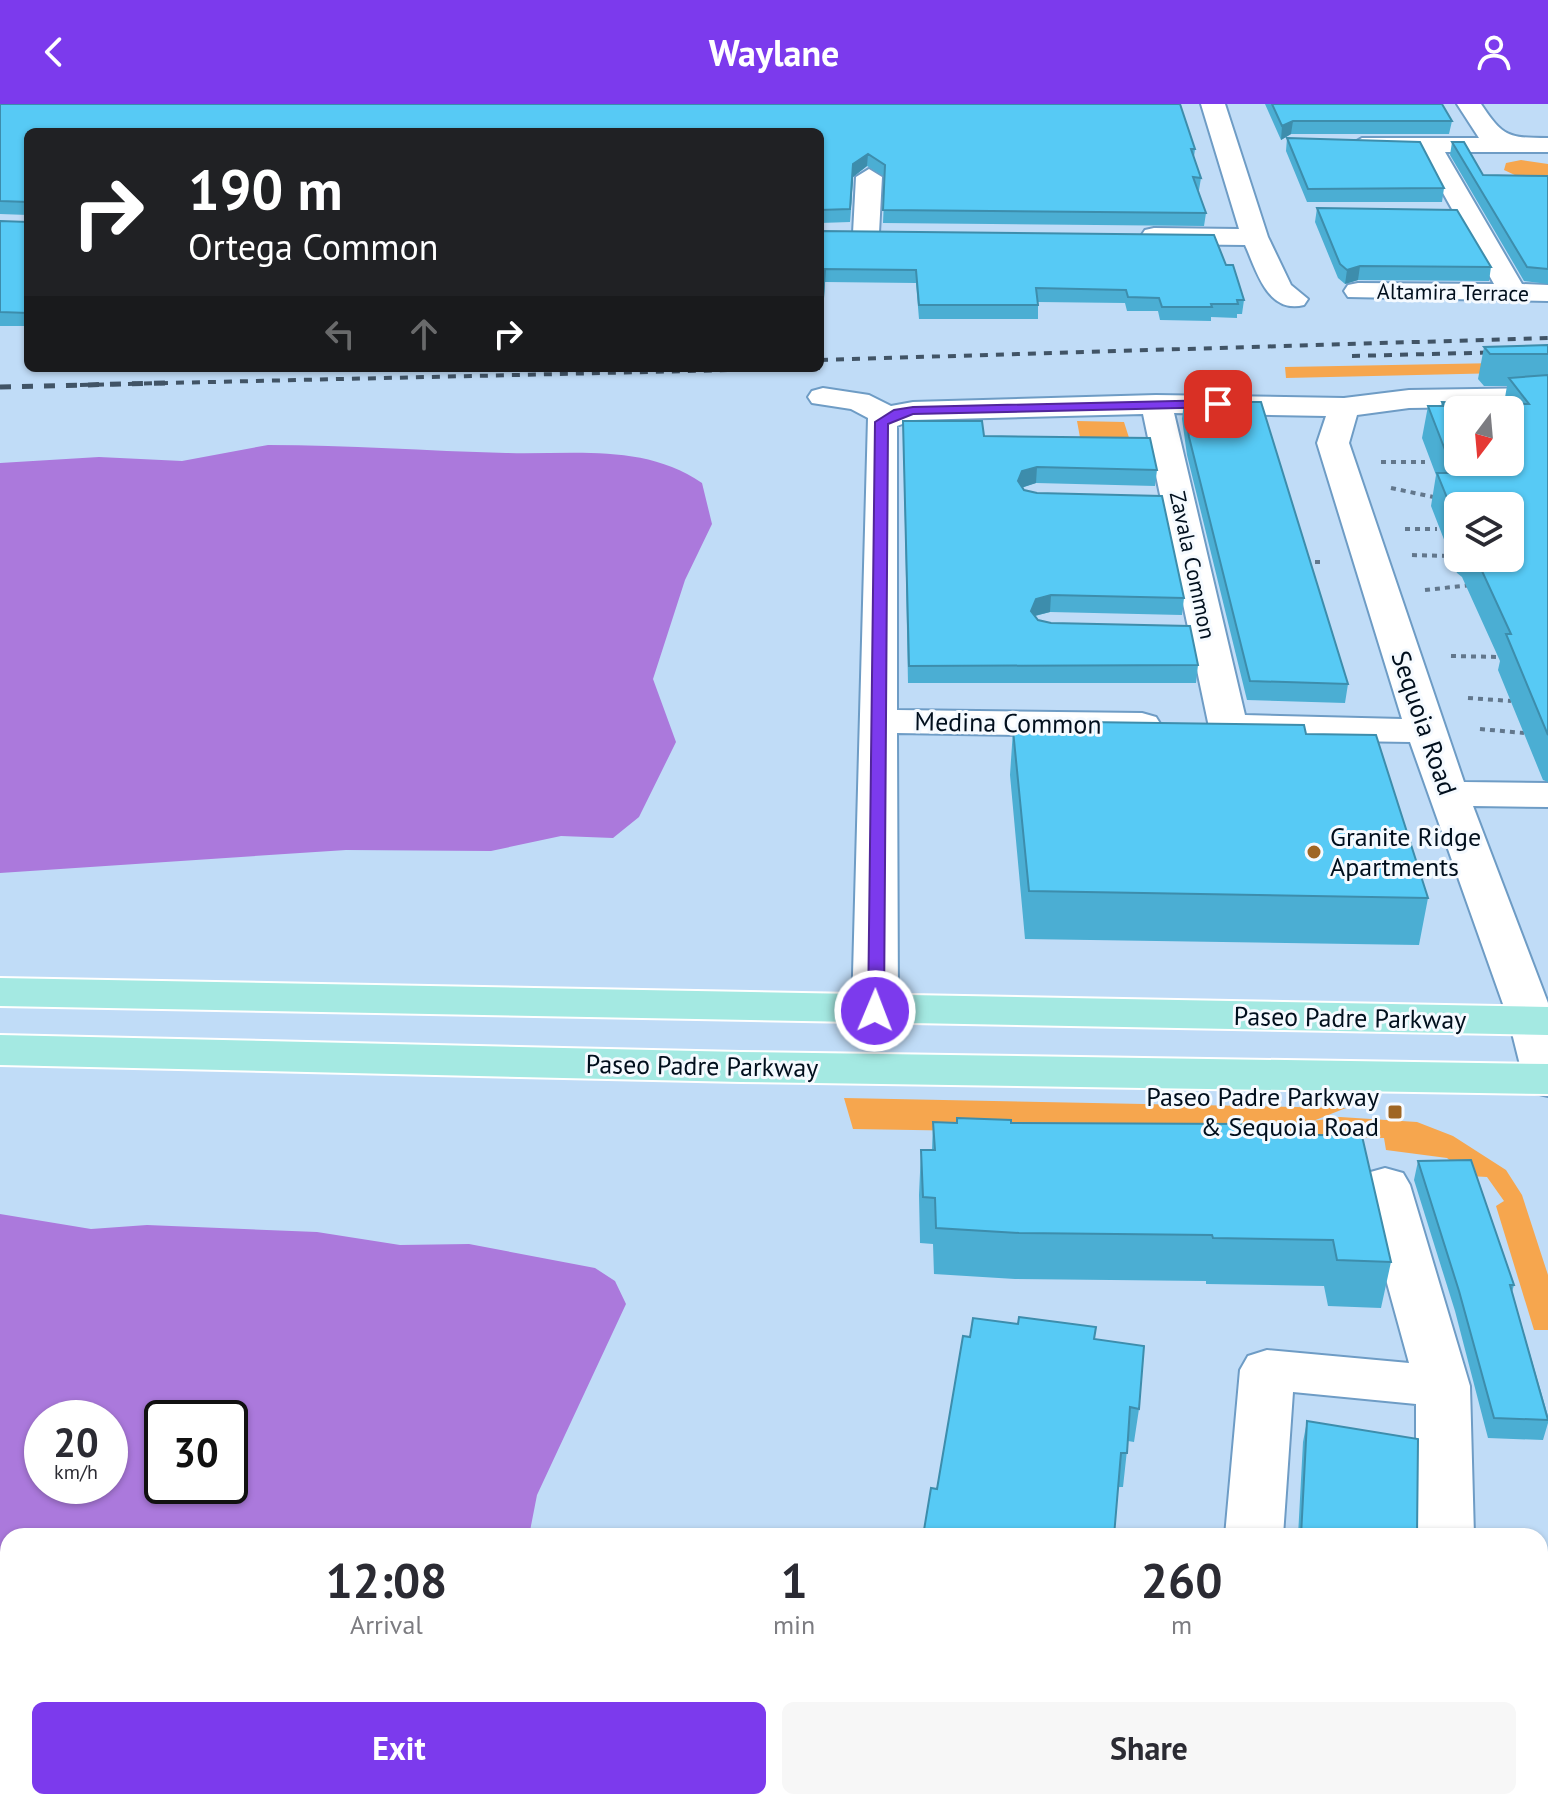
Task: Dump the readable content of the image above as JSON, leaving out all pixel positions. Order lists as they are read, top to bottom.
{
  "streets": {
    "main road": ["Paseo Padre Parkway"],
    "street": [
      "Altamira Terrace",
      "Zavala Common",
      "Medina Common",
      "Sequoia Road"
    ]
  },
  "crossings": [
    ["Zavala Common", "Medina Common"],
    ["Medina Common", "Sequoia Road"],
    ["Sequoia Road", "Paseo Padre Parkway"]
  ],
  "places": {
    "other": ["Granite Ridge Apartments"],
    "transit": ["Paseo Padre Parkway & Sequoia Road"]
  },
  "north": "bottom",
  "page": {
    "header": "Waylane",
    "turn": ["190 m", "Ortega Common"],
    "speed": "20 km/h",
    "limit": "30",
    "eta": [
      "12:08",
      "Arrival",
      "1",
      "min",
      "260",
      "m"
    ],
    "buttons": ["Exit", "Share"]
  }
}
